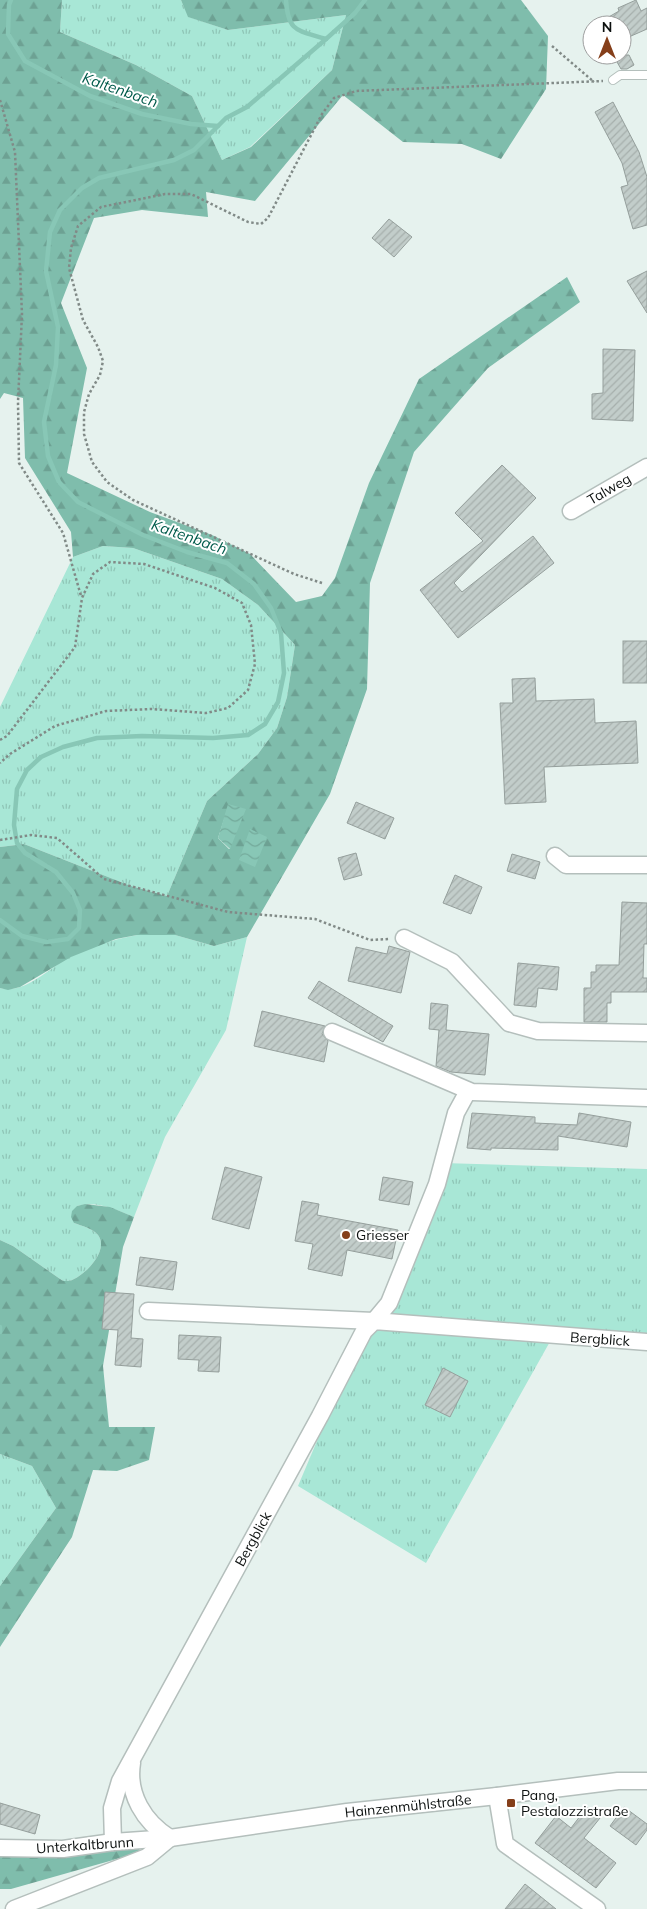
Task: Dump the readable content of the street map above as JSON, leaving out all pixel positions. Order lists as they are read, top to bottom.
{
  "streets": {
    "street": [
      "Talweg",
      "Bergblick",
      "Hainzenmühlstraße",
      "Unterkaltbrunn"
    ]
  },
  "crossings": [
    ["Bergblick", "Hainzenmühlstraße"],
    ["Bergblick", "Unterkaltbrunn"],
    ["Hainzenmühlstraße", "Unterkaltbrunn"]
  ],
  "water": ["Kaltenbach"],
  "places": {
    "other": ["Griesser"],
    "transit": ["Pang, Pestalozzistraße"]
  },
  "north": "top"
}
